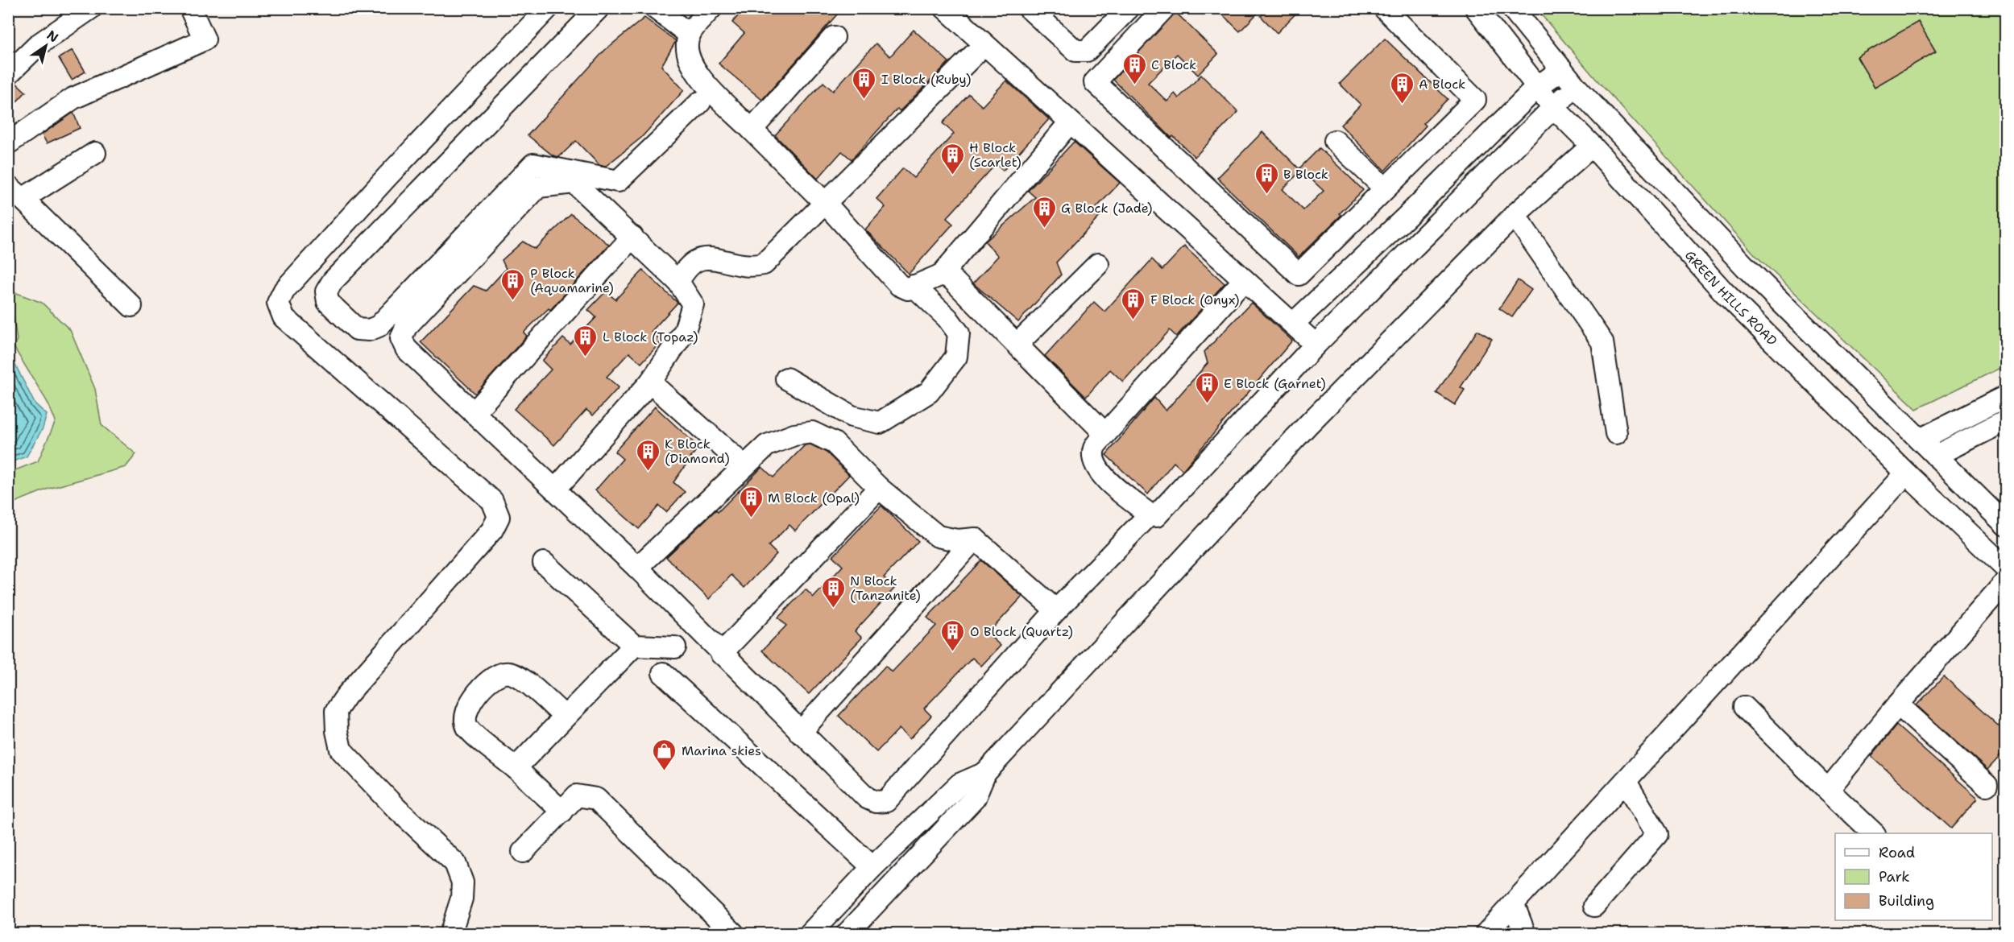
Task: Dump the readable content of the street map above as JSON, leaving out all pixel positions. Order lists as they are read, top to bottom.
{
  "streets": {
    "street": ["GREEN HILLS ROAD"]
  },
  "places": {
    "building": [
      "C Block",
      "I Block (Ruby)",
      "A Block",
      "H Block (Scarlet)",
      "B Block",
      "G Block (Jade)",
      "P Block (Aquamarine)",
      "F Block (Onyx)",
      "L Block (Topaz)",
      "E Block (Garnet)",
      "K Block (Diamond)",
      "M Block (Opal)",
      "N Block (Tanzanite)",
      "O Block (Quartz)"
    ],
    "shop": ["Marina skies"]
  },
  "legend": ["Road", "Park", "Building"],
  "north": "top right"
}
